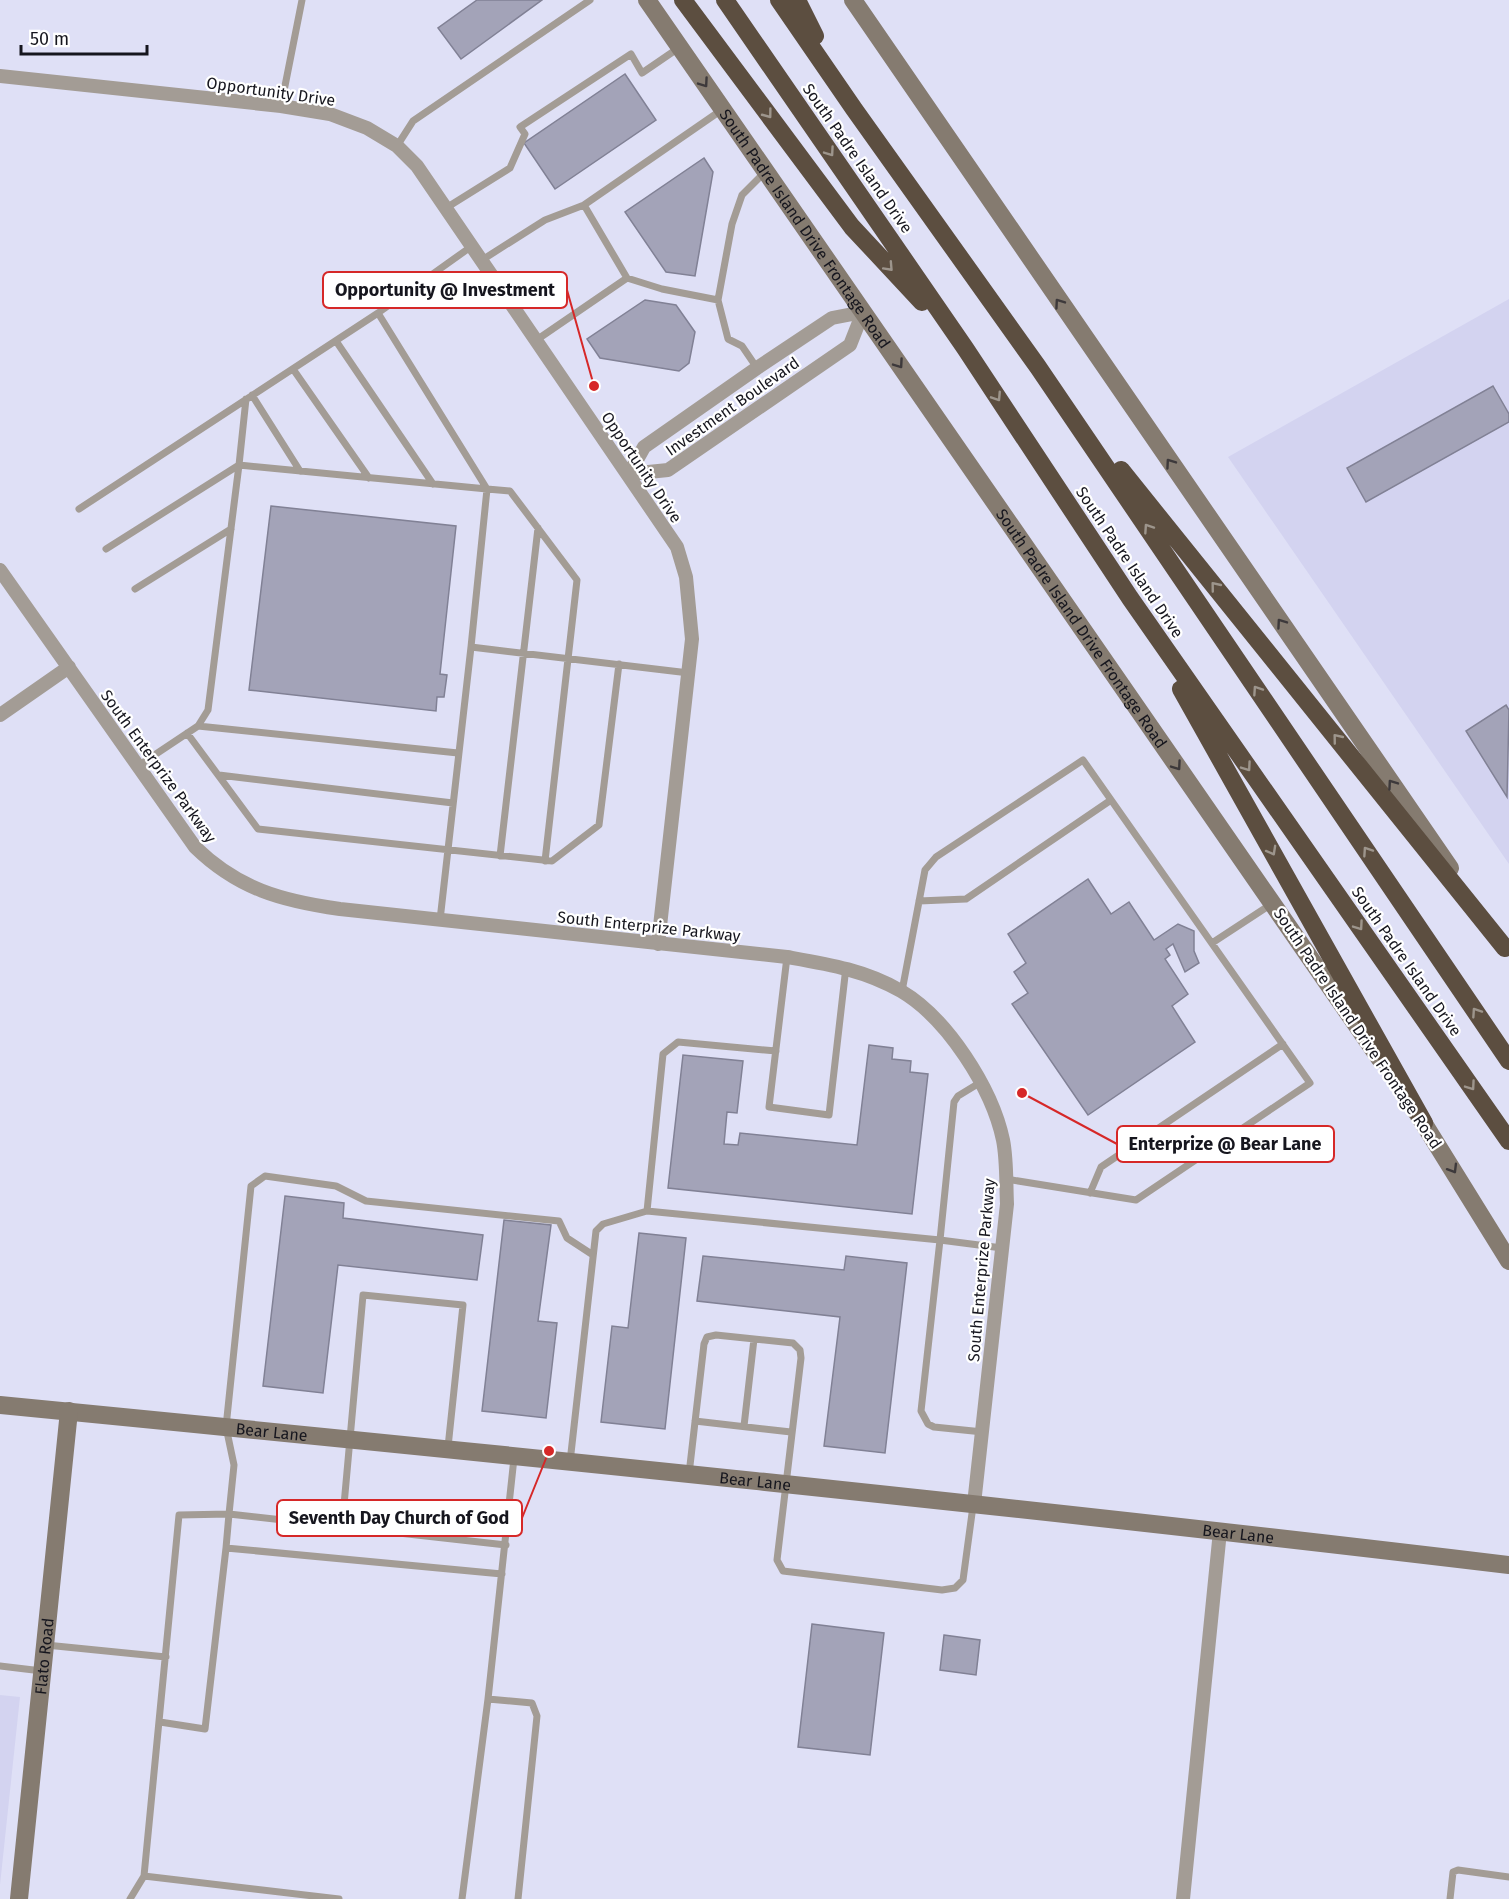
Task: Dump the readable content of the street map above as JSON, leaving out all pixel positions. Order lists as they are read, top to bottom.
{
  "streets": {
    "highway": ["South Padre Island Drive"],
    "main road": ["South Padre Island Drive Frontage Road", "Bear Lane", "Flato Road"],
    "street": ["Opportunity Drive", "Investment Boulevard", "South Enterprize Parkway"]
  },
  "crossings": [
    ["Opportunity Drive", "Investment Boulevard"],
    ["Opportunity Drive", "South Enterprize Parkway"],
    ["South Padre Island Drive Frontage Road", "Investment Boulevard"],
    ["South Enterprize Parkway", "Bear Lane"],
    ["Bear Lane", "Flato Road"]
  ],
  "one_way": ["South Padre Island Drive Frontage Road"],
  "places": ["Opportunity @ Investment", "Enterprize @ Bear Lane", "Seventh Day Church of God"],
  "scale_bar": "50 m"
}
